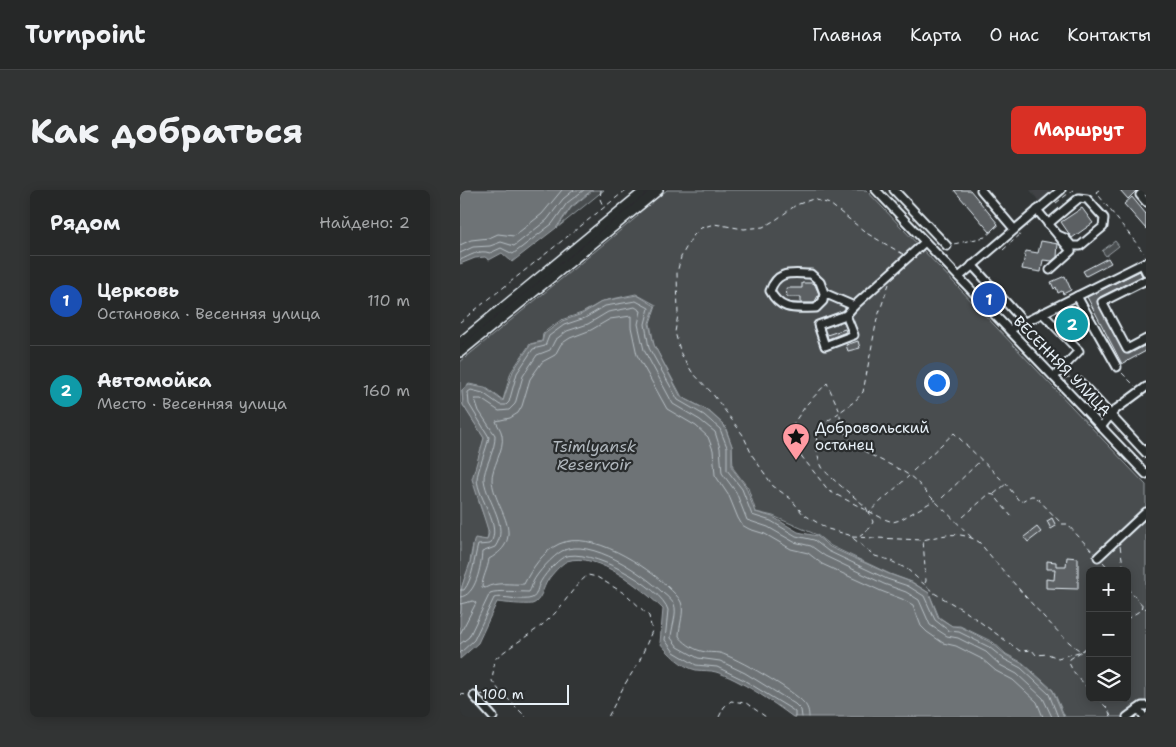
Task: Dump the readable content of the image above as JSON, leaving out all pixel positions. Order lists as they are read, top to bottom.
{
  "streets": {
    "street": ["ВЕСЕННЯЯ УЛИЦА"]
  },
  "water": ["Tsimlyansk Reservoir"],
  "places": {
    "place": ["Добровольский останец"]
  },
  "scale_bar": "100 m",
  "page": {
    "header": "Turnpoint",
    "nav": [
      "Главная",
      "Карта",
      "О нас",
      "Контакты"
    ],
    "buttons": "Маршрут",
    "title": "Как добраться",
    "heading": ["Рядом", "Найдено: 2"],
    "list": [
      {
        "mark": "1",
        "name": "Церковь",
        "note": "Остановка · Весенняя улица",
        "value": "110 m"
      },
      {
        "mark": "2",
        "name": "Автомойка",
        "note": "Место · Весенняя улица",
        "value": "160 m"
      }
    ],
    "pins": ["1", "2"],
    "map_buttons": ["+", "−"],
    "scale": "100 m"
  }
}
